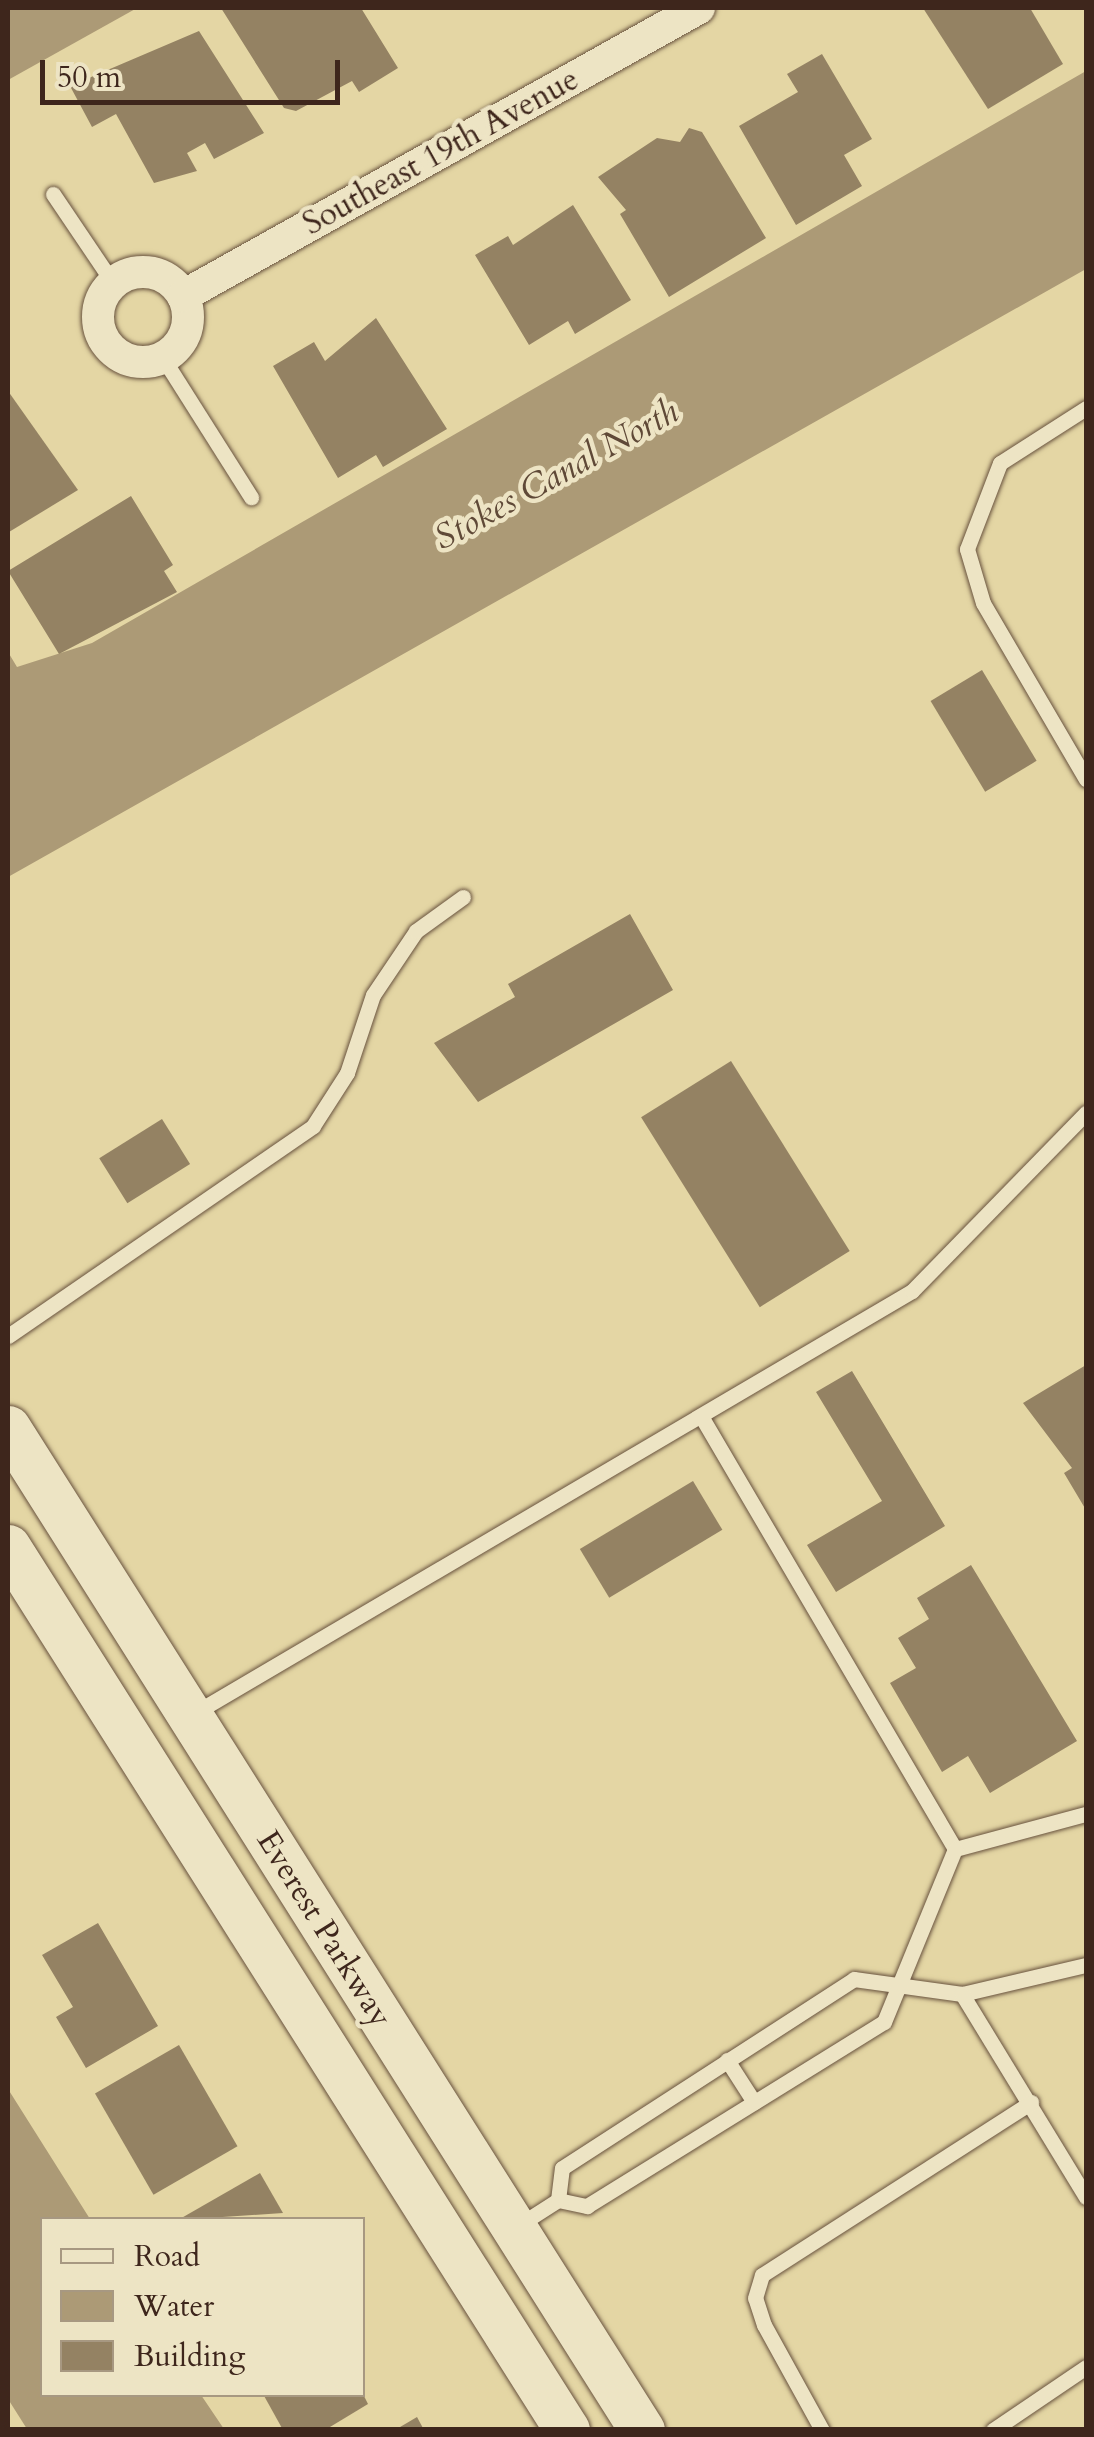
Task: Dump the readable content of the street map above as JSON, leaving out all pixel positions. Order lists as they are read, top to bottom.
{
  "streets": {
    "street": ["Southeast 19th Avenue", "Everest Parkway"]
  },
  "water": ["Stokes Canal North"],
  "legend": ["Road", "Water", "Building"],
  "scale_bar": "50 m"
}
